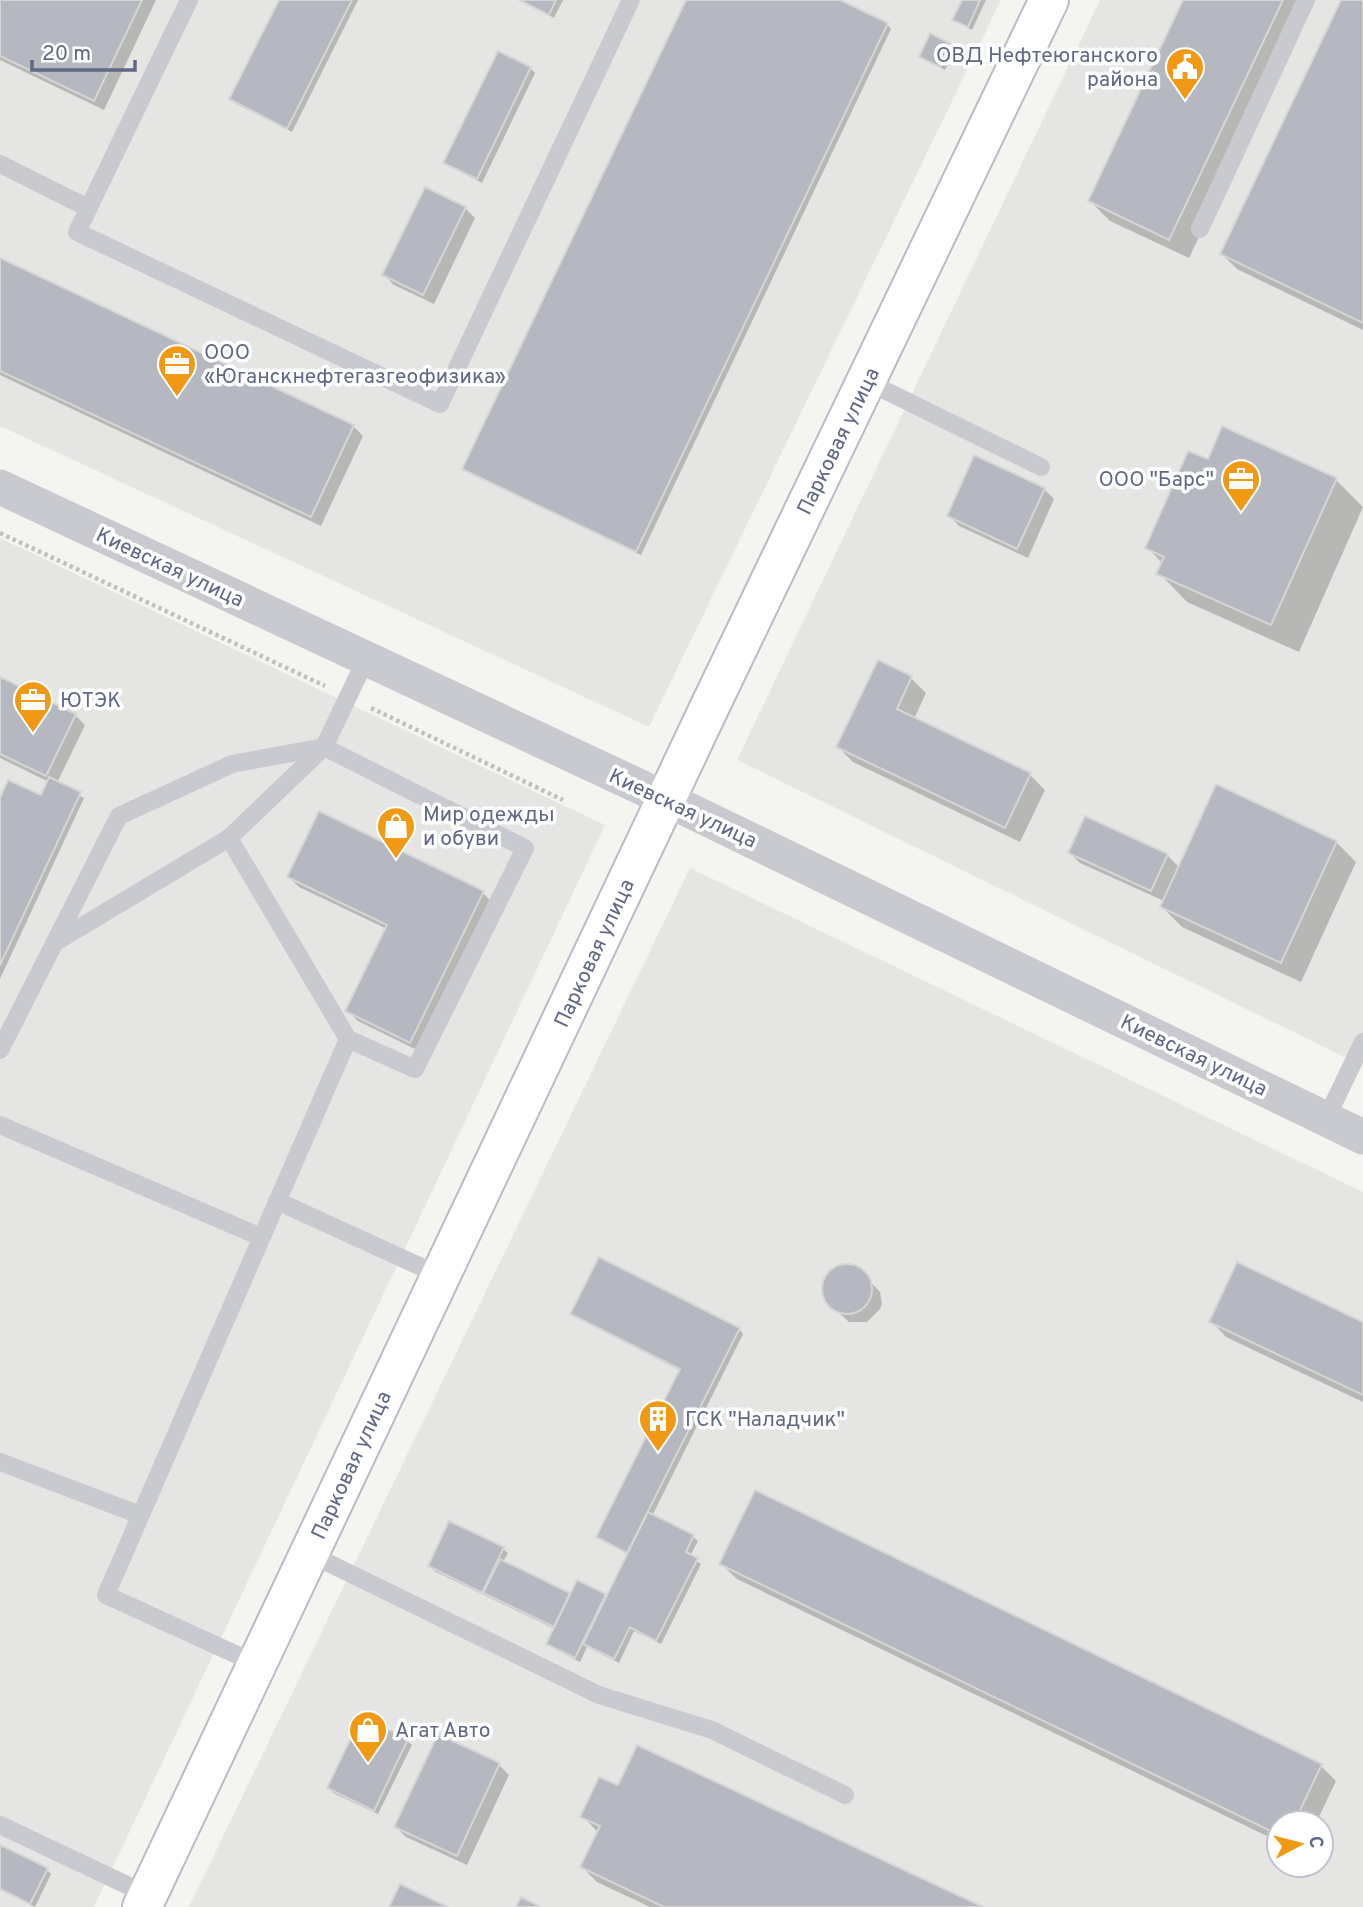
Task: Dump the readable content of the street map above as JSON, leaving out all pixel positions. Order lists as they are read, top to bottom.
{
  "streets": {
    "main road": ["Парковая улица"],
    "street": ["Киевская улица"]
  },
  "crossings": [
    ["Парковая улица", "Киевская улица"]
  ],
  "places": {
    "public building": ["ОВД Нефтеюганского района"],
    "office": ["ООО «Юганскнефтегазгеофизика»", "ООО \"Барс\"", "ЮТЭК"],
    "shop": ["Мир одежды и обуви", "Агат Авто"],
    "building": ["ГСК \"Наладчик\""]
  },
  "scale_bar": "20 m",
  "north": "right"
}
